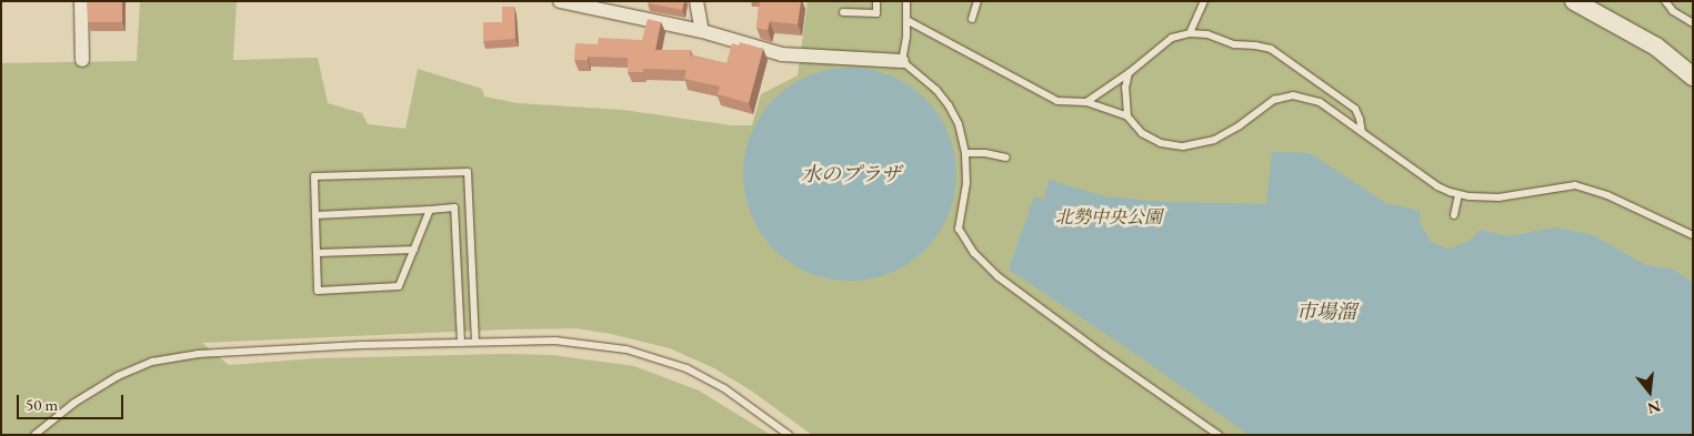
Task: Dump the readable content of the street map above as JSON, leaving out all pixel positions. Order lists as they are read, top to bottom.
{
  "water": ["水のプラザ", "市場溜"],
  "parks": ["北勢中央公園"],
  "scale_bar": "50 m",
  "north": "bottom"
}
